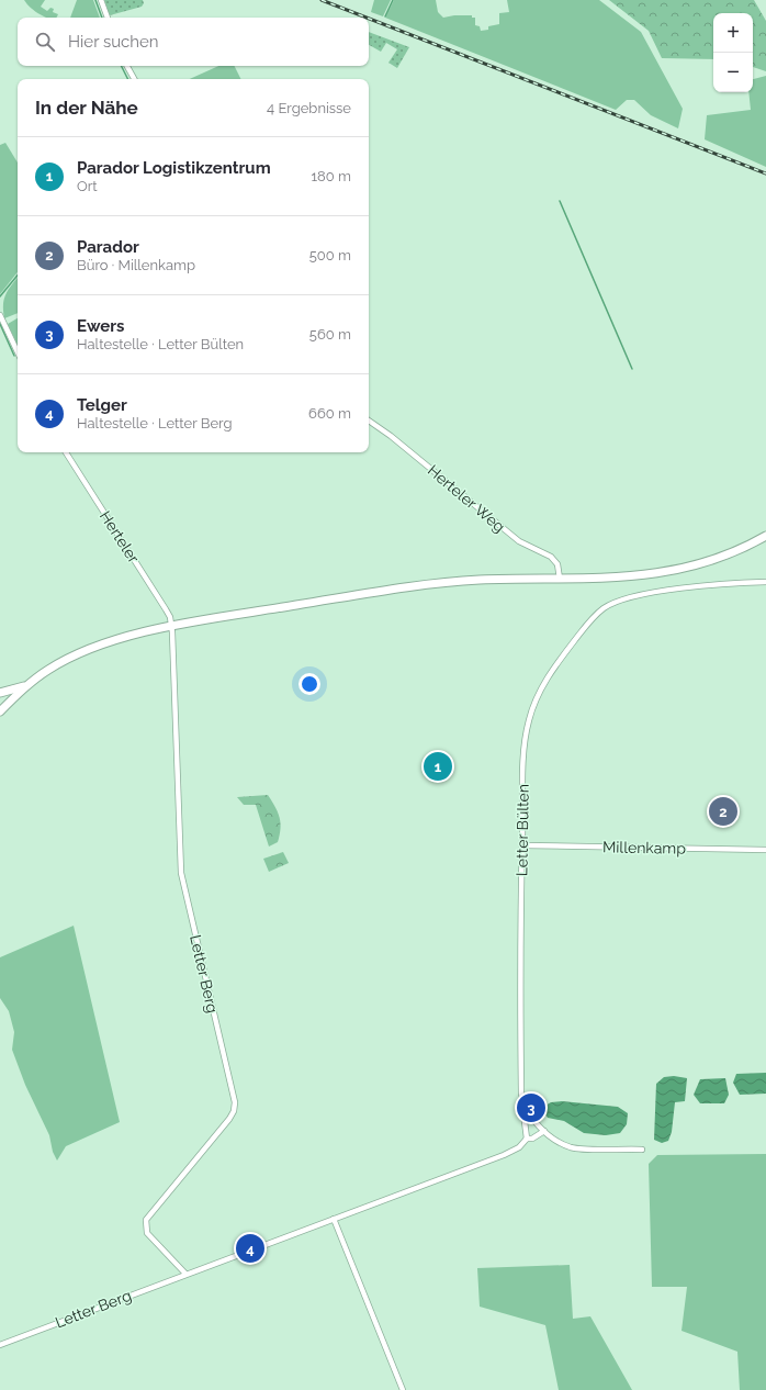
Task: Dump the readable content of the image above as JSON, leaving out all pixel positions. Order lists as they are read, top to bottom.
{
  "streets": {
    "street": [
      "Herteler Weg",
      "Herteler",
      "Letter Bülten",
      "Millenkamp",
      "Letter Berg"
    ]
  },
  "crossings": [
    ["Herteler", "Letter Berg"],
    ["Letter Bülten", "Millenkamp"]
  ],
  "page": {
    "map_buttons": ["+", "−"],
    "search": "Hier suchen",
    "heading": ["In der Nähe", "4 Ergebnisse"],
    "list": [
      {
        "mark": "1",
        "name": "Parador Logistikzentrum",
        "note": "Ort",
        "value": "180 m"
      },
      {
        "mark": "2",
        "name": "Parador",
        "note": "Büro · Millenkamp",
        "value": "500 m"
      },
      {
        "mark": "3",
        "name": "Ewers",
        "note": "Haltestelle · Letter Bülten",
        "value": "560 m"
      },
      {
        "mark": "4",
        "name": "Telger",
        "note": "Haltestelle · Letter Berg",
        "value": "660 m"
      }
    ],
    "pins": [
      "1",
      "2",
      "3",
      "4"
    ]
  }
}
